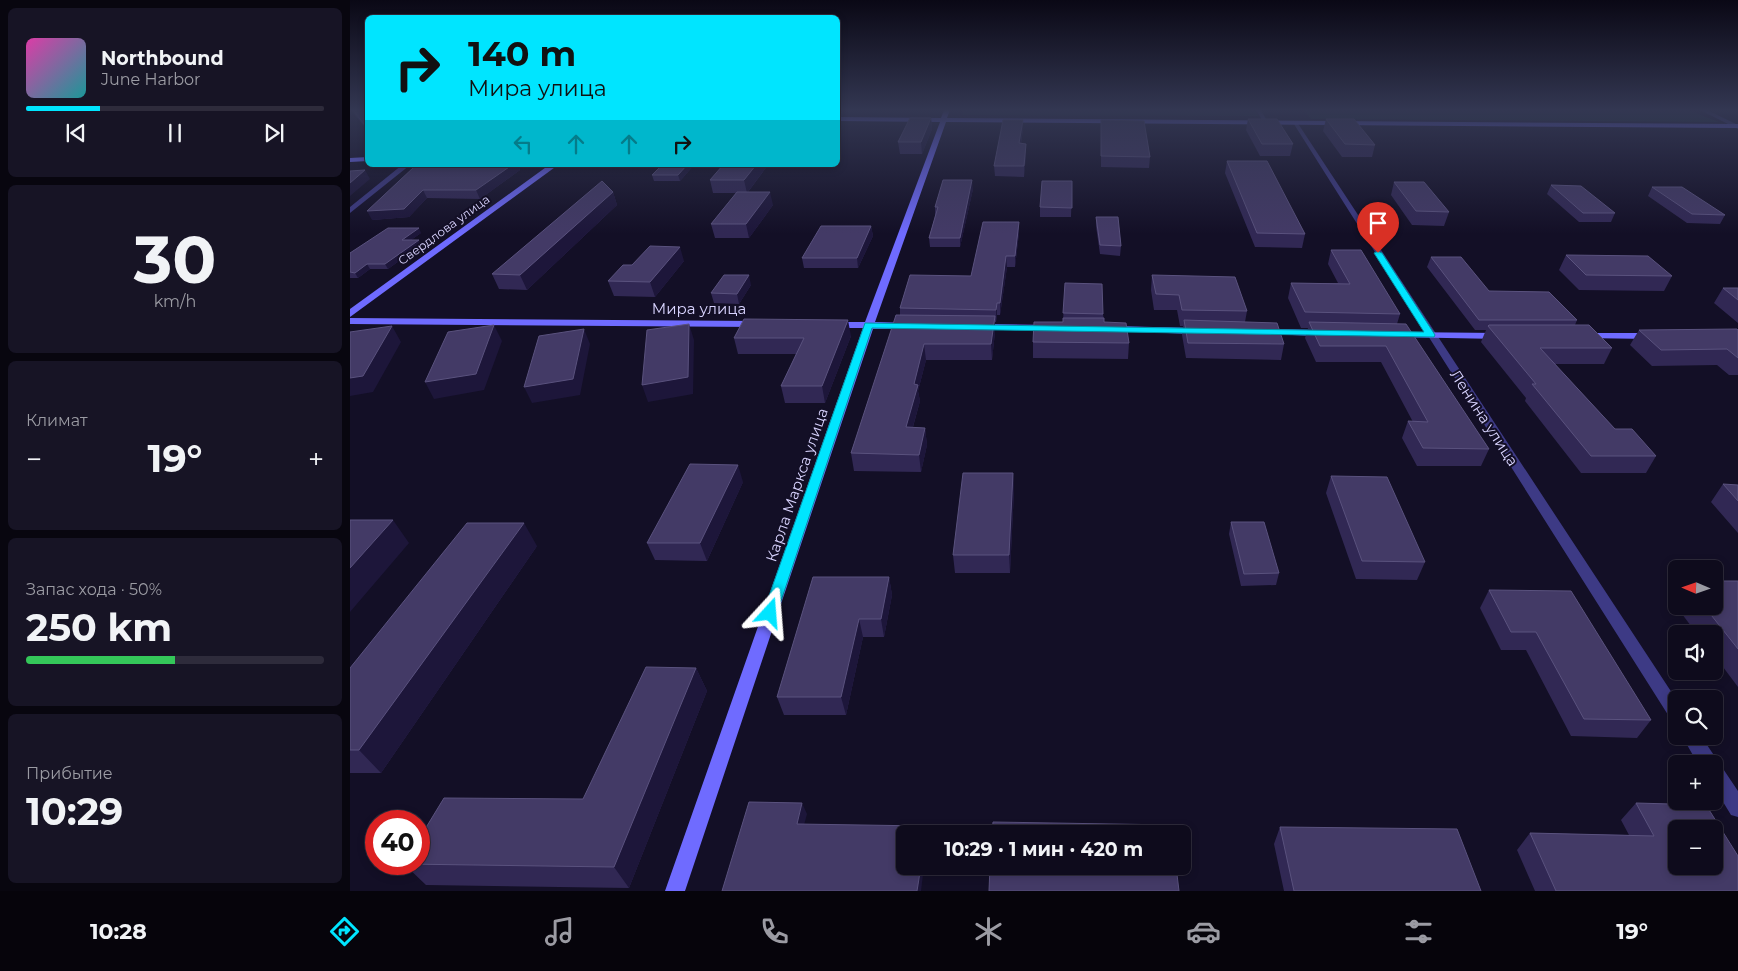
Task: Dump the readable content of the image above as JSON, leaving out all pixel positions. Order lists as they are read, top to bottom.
{
  "streets": {
    "street": [
      "Свердлова улица",
      "Мира улица",
      "Ленина улица",
      "Карла Маркса улица"
    ]
  },
  "north": "left",
  "page": {
    "turn": ["140 m", "Мира улица"],
    "song": ["Northbound", "June Harbor"],
    "tile": [
      ["30", "km/h"],
      "Климат",
      ["Запас хода · 50%", "250 km"],
      ["Прибытие", "10:29"]
    ],
    "heat": ["−", "19°", "+"],
    "map_buttons": ["+", "−"],
    "limit": "40",
    "trip": "10:29 · 1 мин · 420 m",
    "tabs": ["10:28", "19°"]
  }
}
